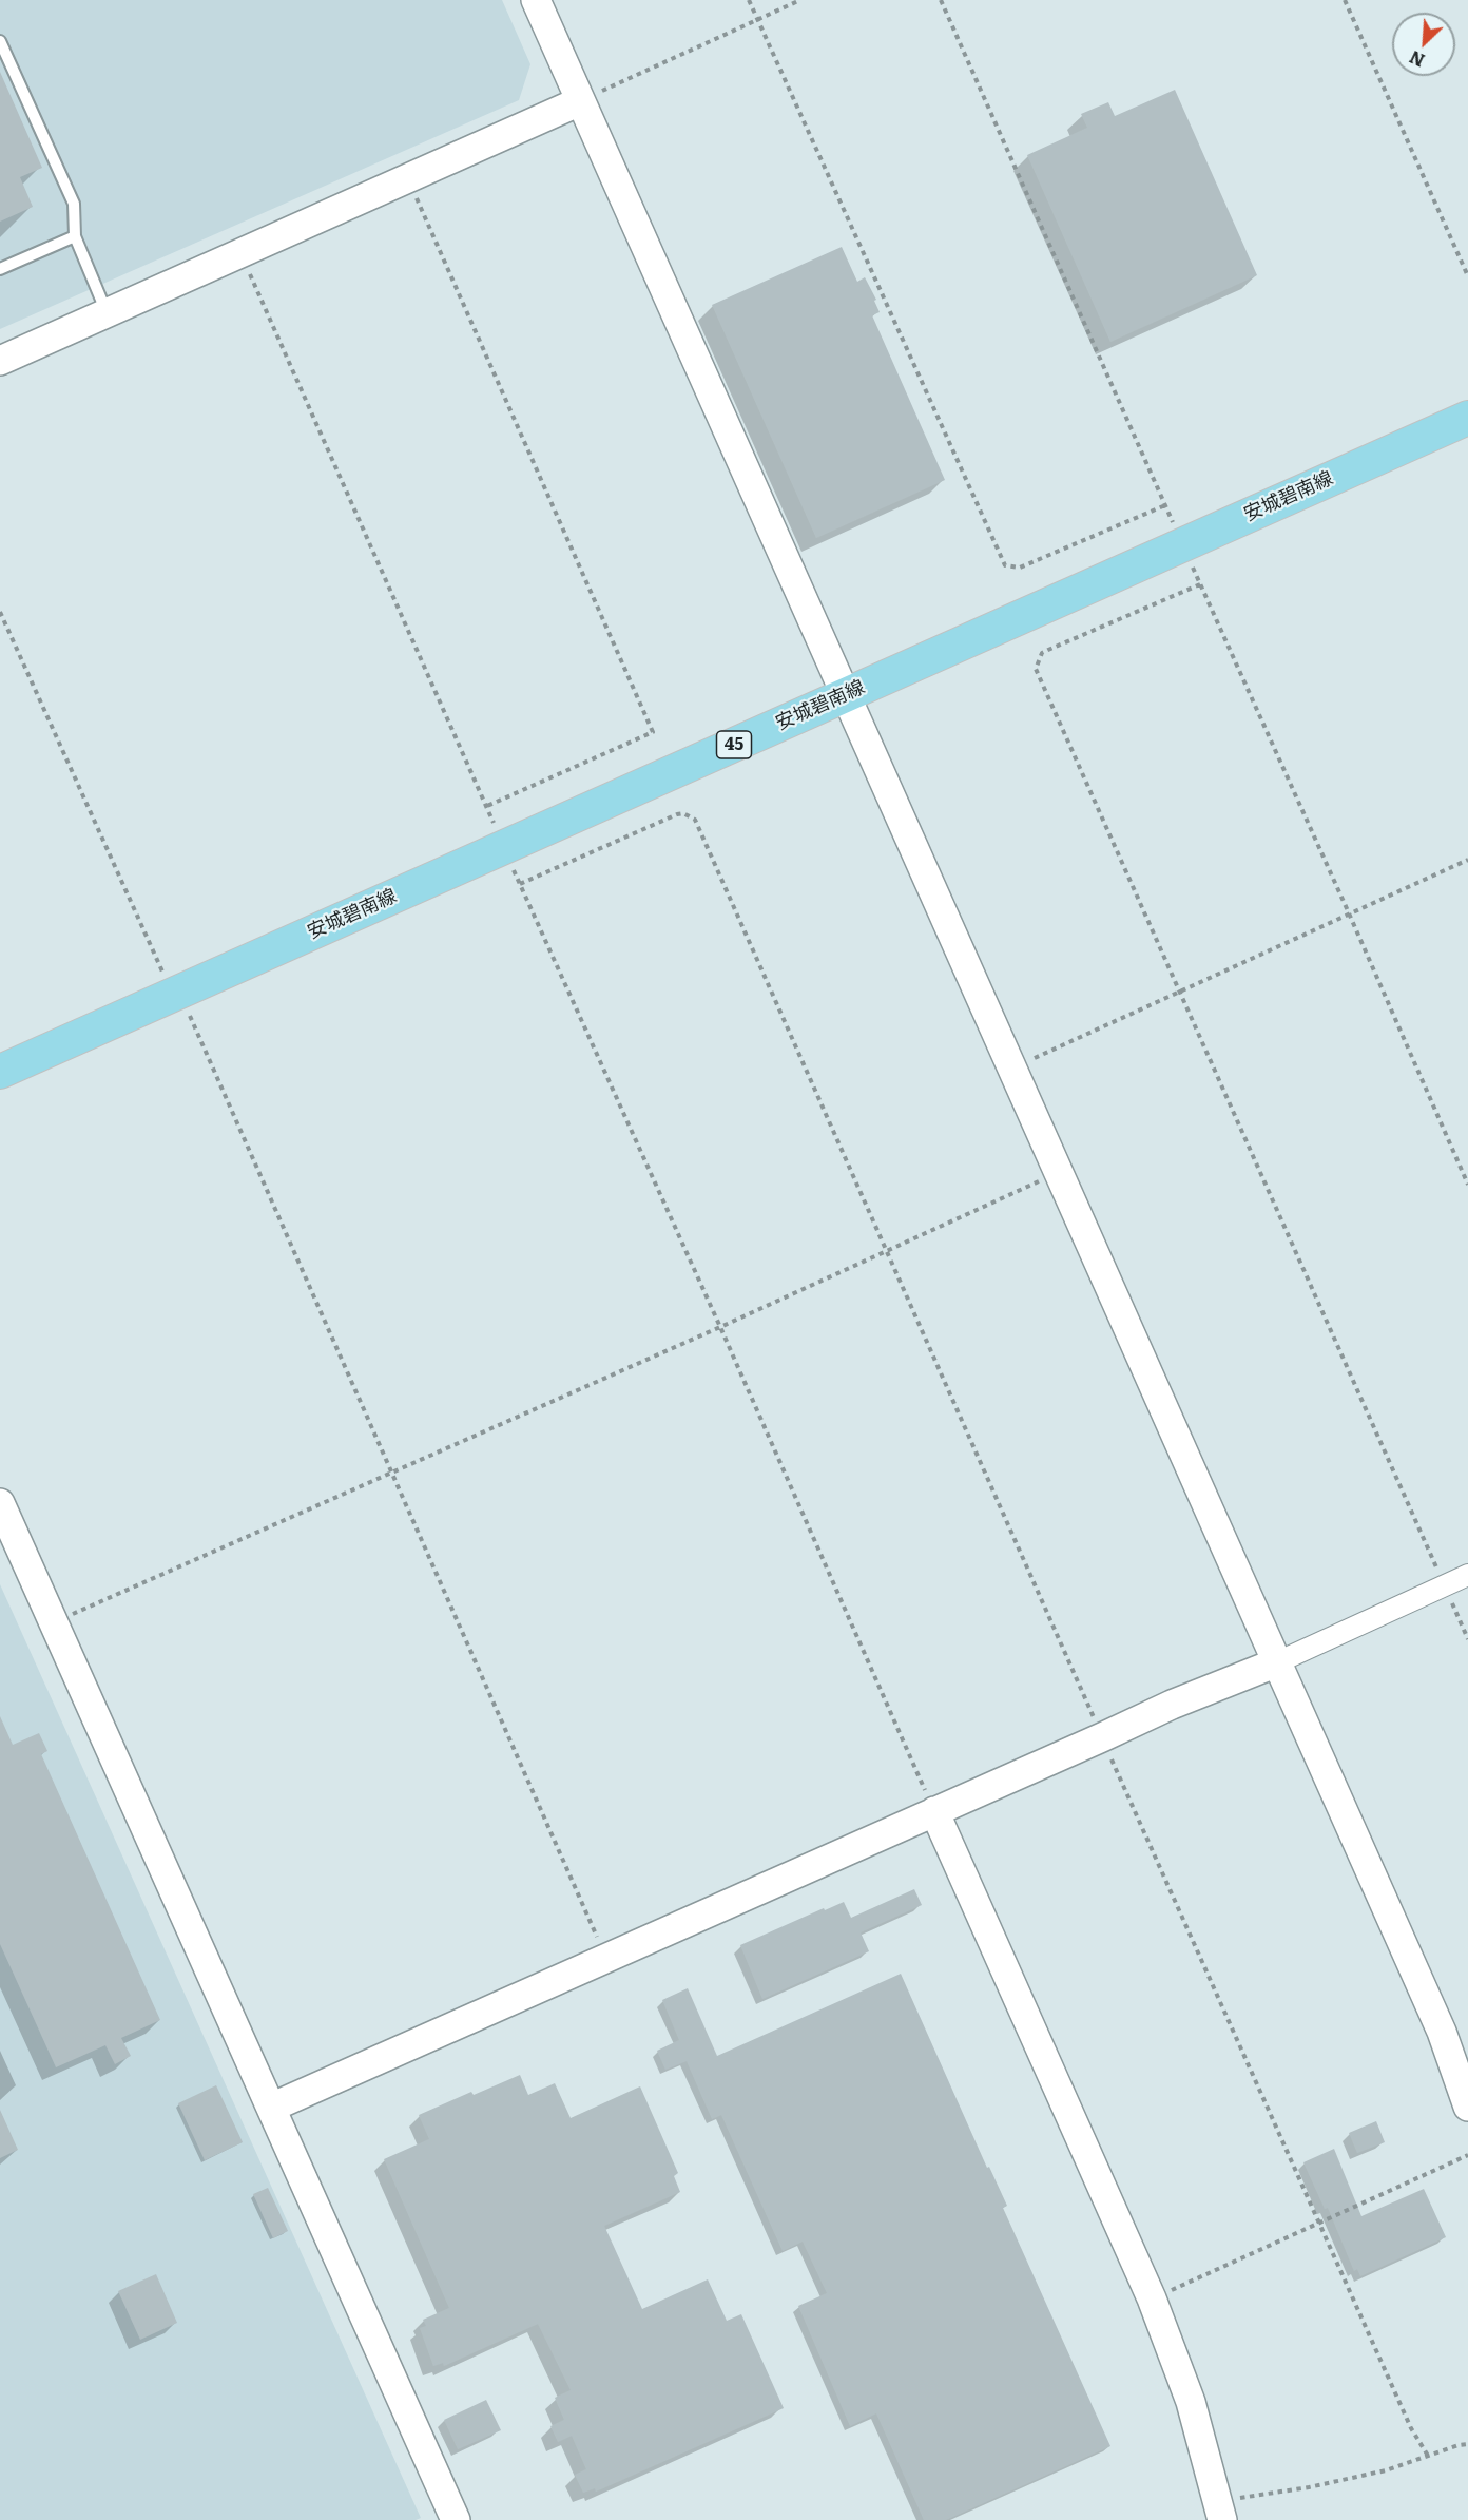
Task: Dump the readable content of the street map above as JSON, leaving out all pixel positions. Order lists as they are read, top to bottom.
{
  "streets": {
    "main road": ["安城碧南線", "45"]
  },
  "north": "bottom left"
}
